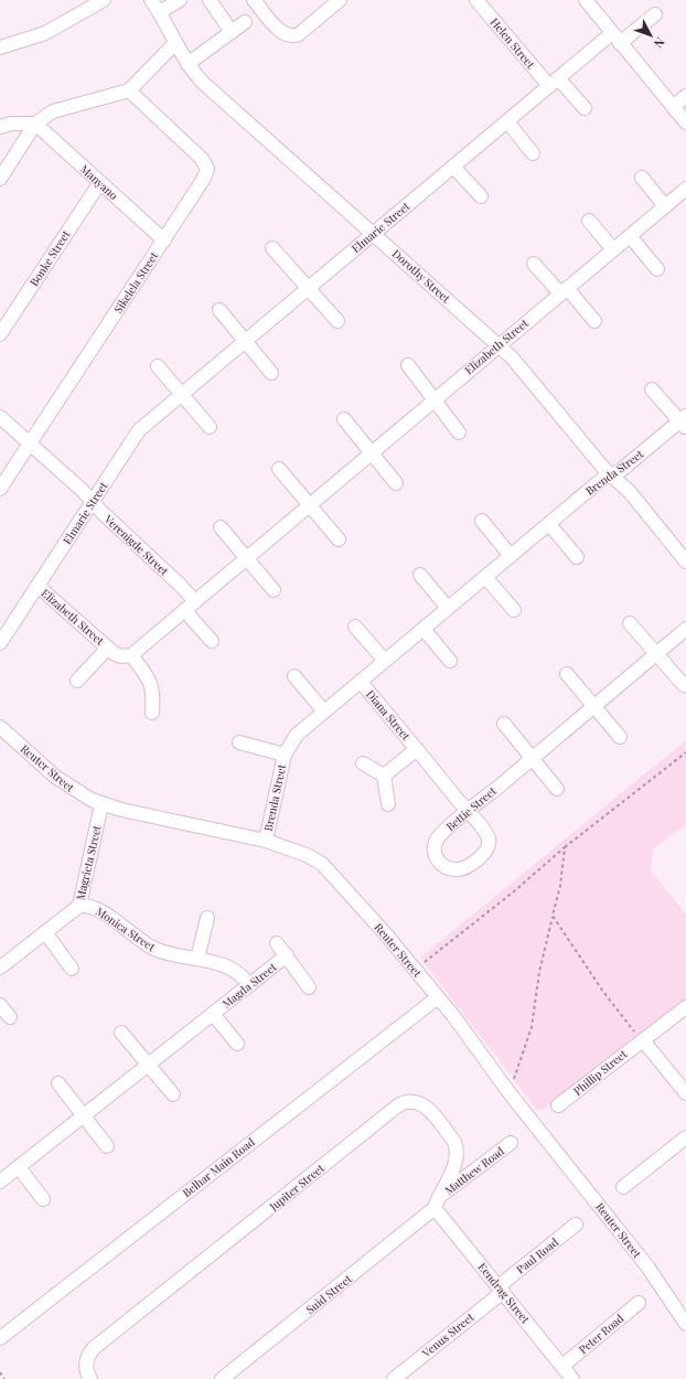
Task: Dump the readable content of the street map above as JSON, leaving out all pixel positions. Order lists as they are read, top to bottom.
{
  "streets": {
    "street": [
      "Helen Street",
      "Manyano",
      "Elmarie Street",
      "Bonke Street",
      "Dorothy Street",
      "Sikelela Street",
      "Elizabeth Street",
      "Brenda Street",
      "Verenigde Street",
      "Diana Street",
      "Reuter Street",
      "Bettie Street",
      "Magrieta Street",
      "Monica Street",
      "Magda Street",
      "Phillip Street",
      "Belhar Main Road",
      "Matthew Road",
      "Jupiter Street",
      "Paul Road",
      "Eendrag Street",
      "Suid Street",
      "Peter Road",
      "Venus Street"
    ]
  },
  "crossings": [
    ["Helen Street", "Elmarie Street"],
    ["Manyano", "Bonke Street"],
    ["Manyano", "Sikelela Street"],
    ["Elmarie Street", "Dorothy Street"],
    ["Elmarie Street", "Elizabeth Street"],
    ["Elmarie Street", "Verenigde Street"],
    ["Dorothy Street", "Elizabeth Street"],
    ["Dorothy Street", "Brenda Street"],
    ["Sikelela Street", "Verenigde Street"],
    ["Elizabeth Street", "Verenigde Street"],
    ["Brenda Street", "Diana Street"],
    ["Brenda Street", "Reuter Street"],
    ["Diana Street", "Bettie Street"],
    ["Reuter Street", "Magrieta Street"],
    ["Reuter Street", "Belhar Main Road"],
    ["Magrieta Street", "Monica Street"],
    ["Monica Street", "Magda Street"],
    ["Matthew Road", "Jupiter Street"],
    ["Matthew Road", "Eendrag Street"],
    ["Matthew Road", "Suid Street"],
    ["Jupiter Street", "Eendrag Street"],
    ["Jupiter Street", "Suid Street"],
    ["Paul Road", "Eendrag Street"],
    ["Paul Road", "Venus Street"],
    ["Eendrag Street", "Suid Street"],
    ["Eendrag Street", "Peter Road"],
    ["Eendrag Street", "Venus Street"]
  ],
  "north": "bottom right"
}
